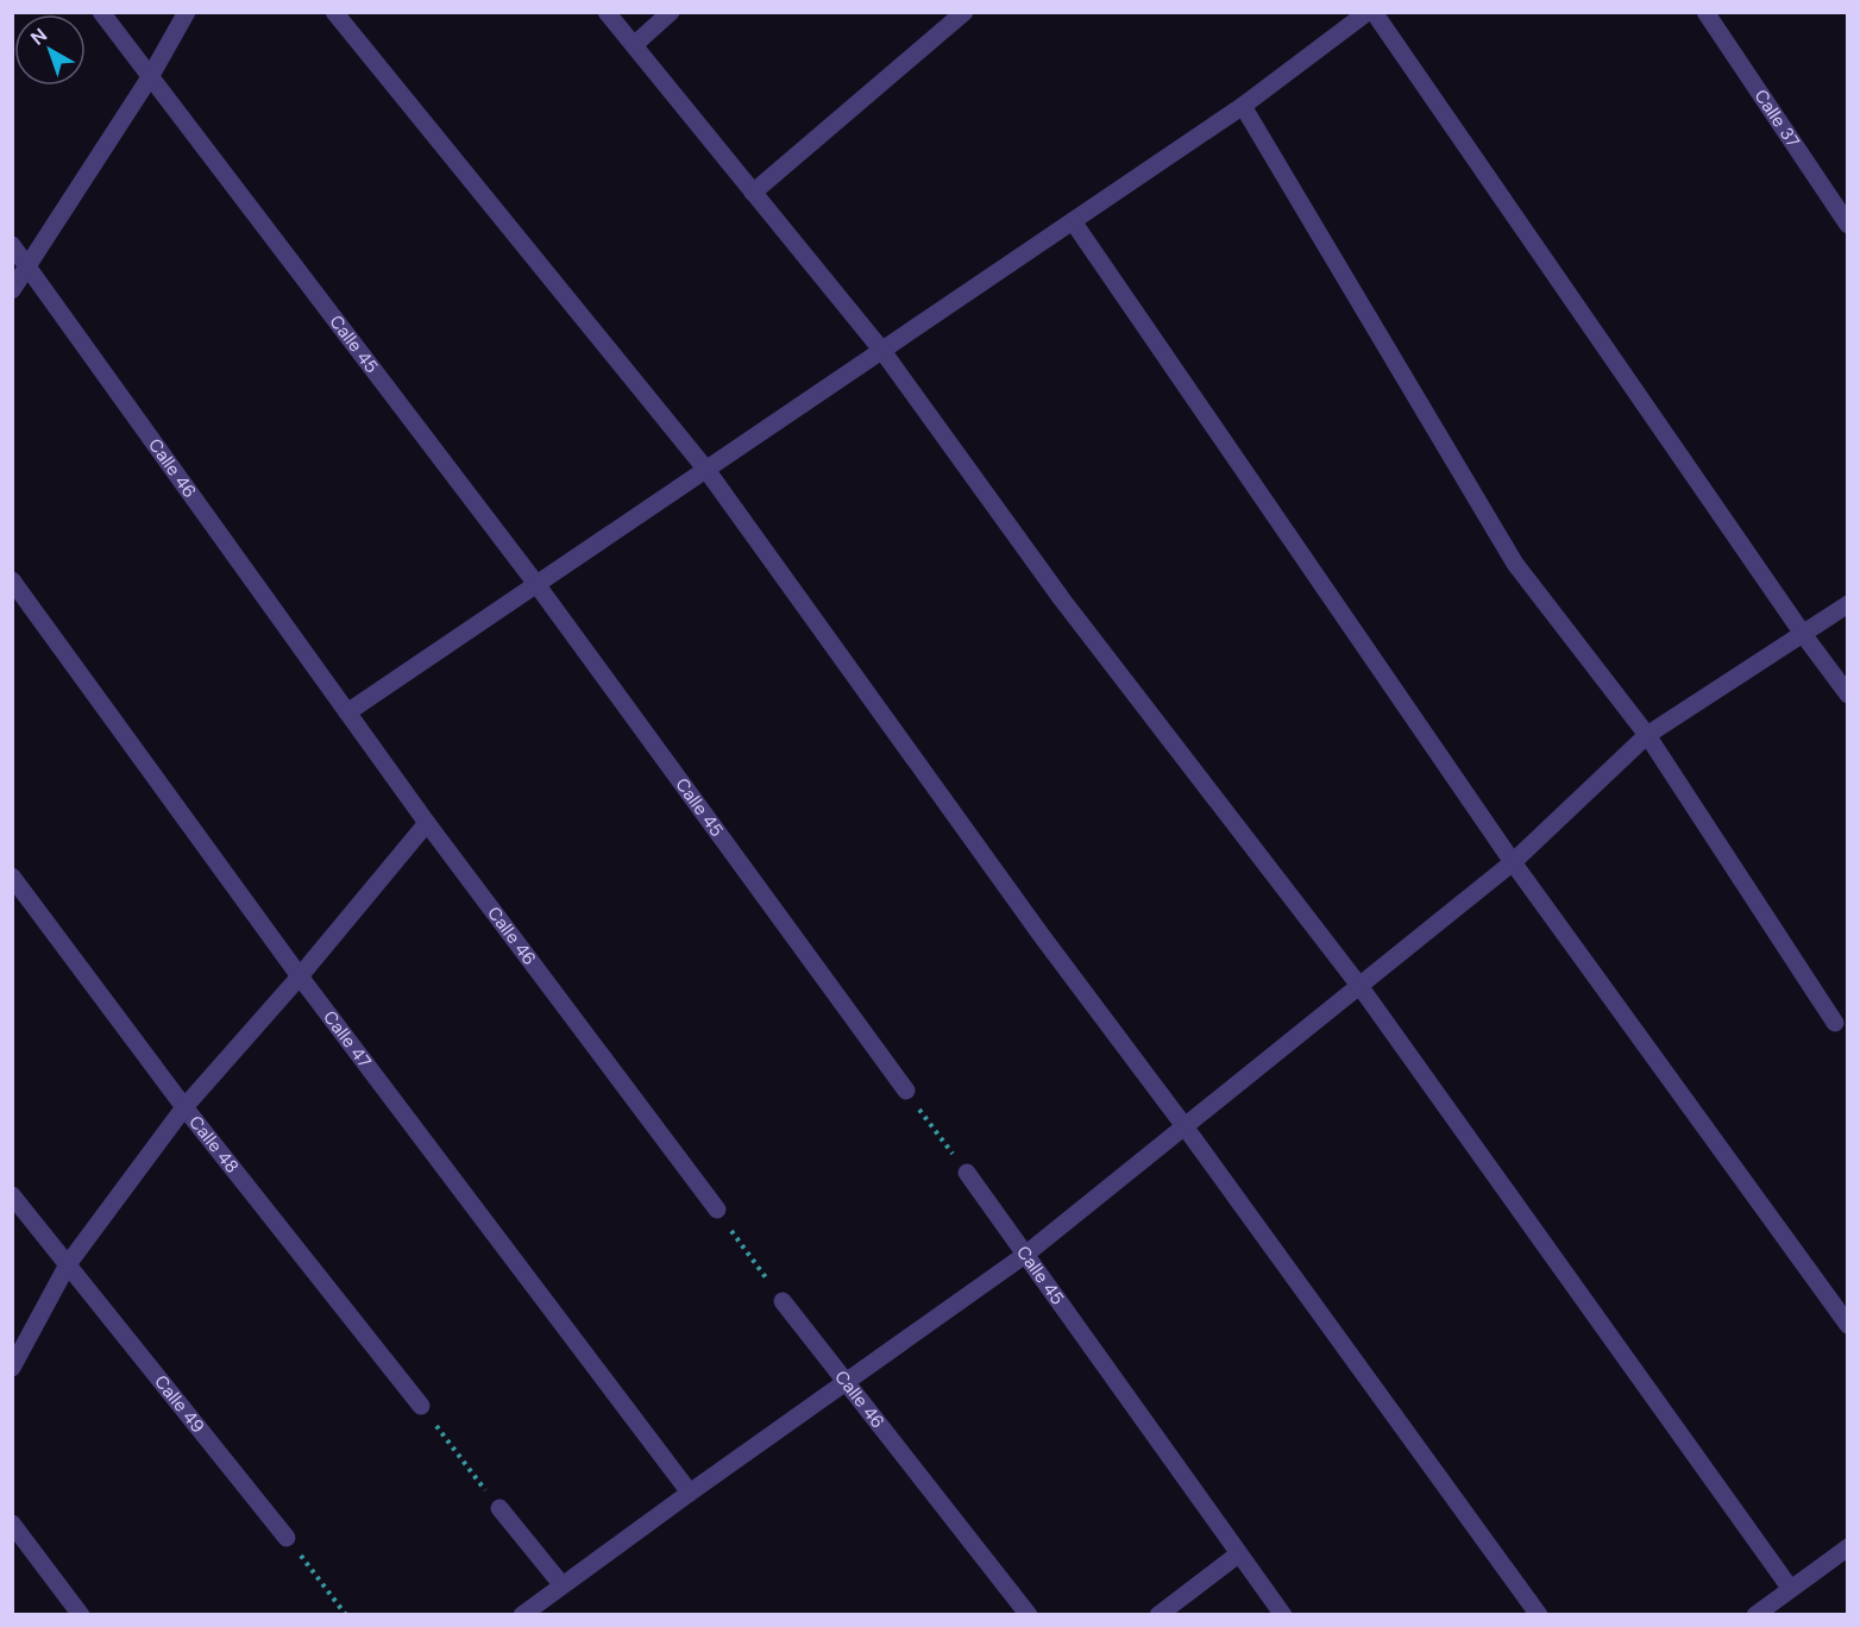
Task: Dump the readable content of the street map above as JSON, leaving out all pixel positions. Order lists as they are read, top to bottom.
{
  "streets": {
    "street": [
      "Calle 37",
      "Calle 45",
      "Calle 46",
      "Calle 47",
      "Calle 48",
      "Calle 49"
    ]
  },
  "north": "top left"
}
